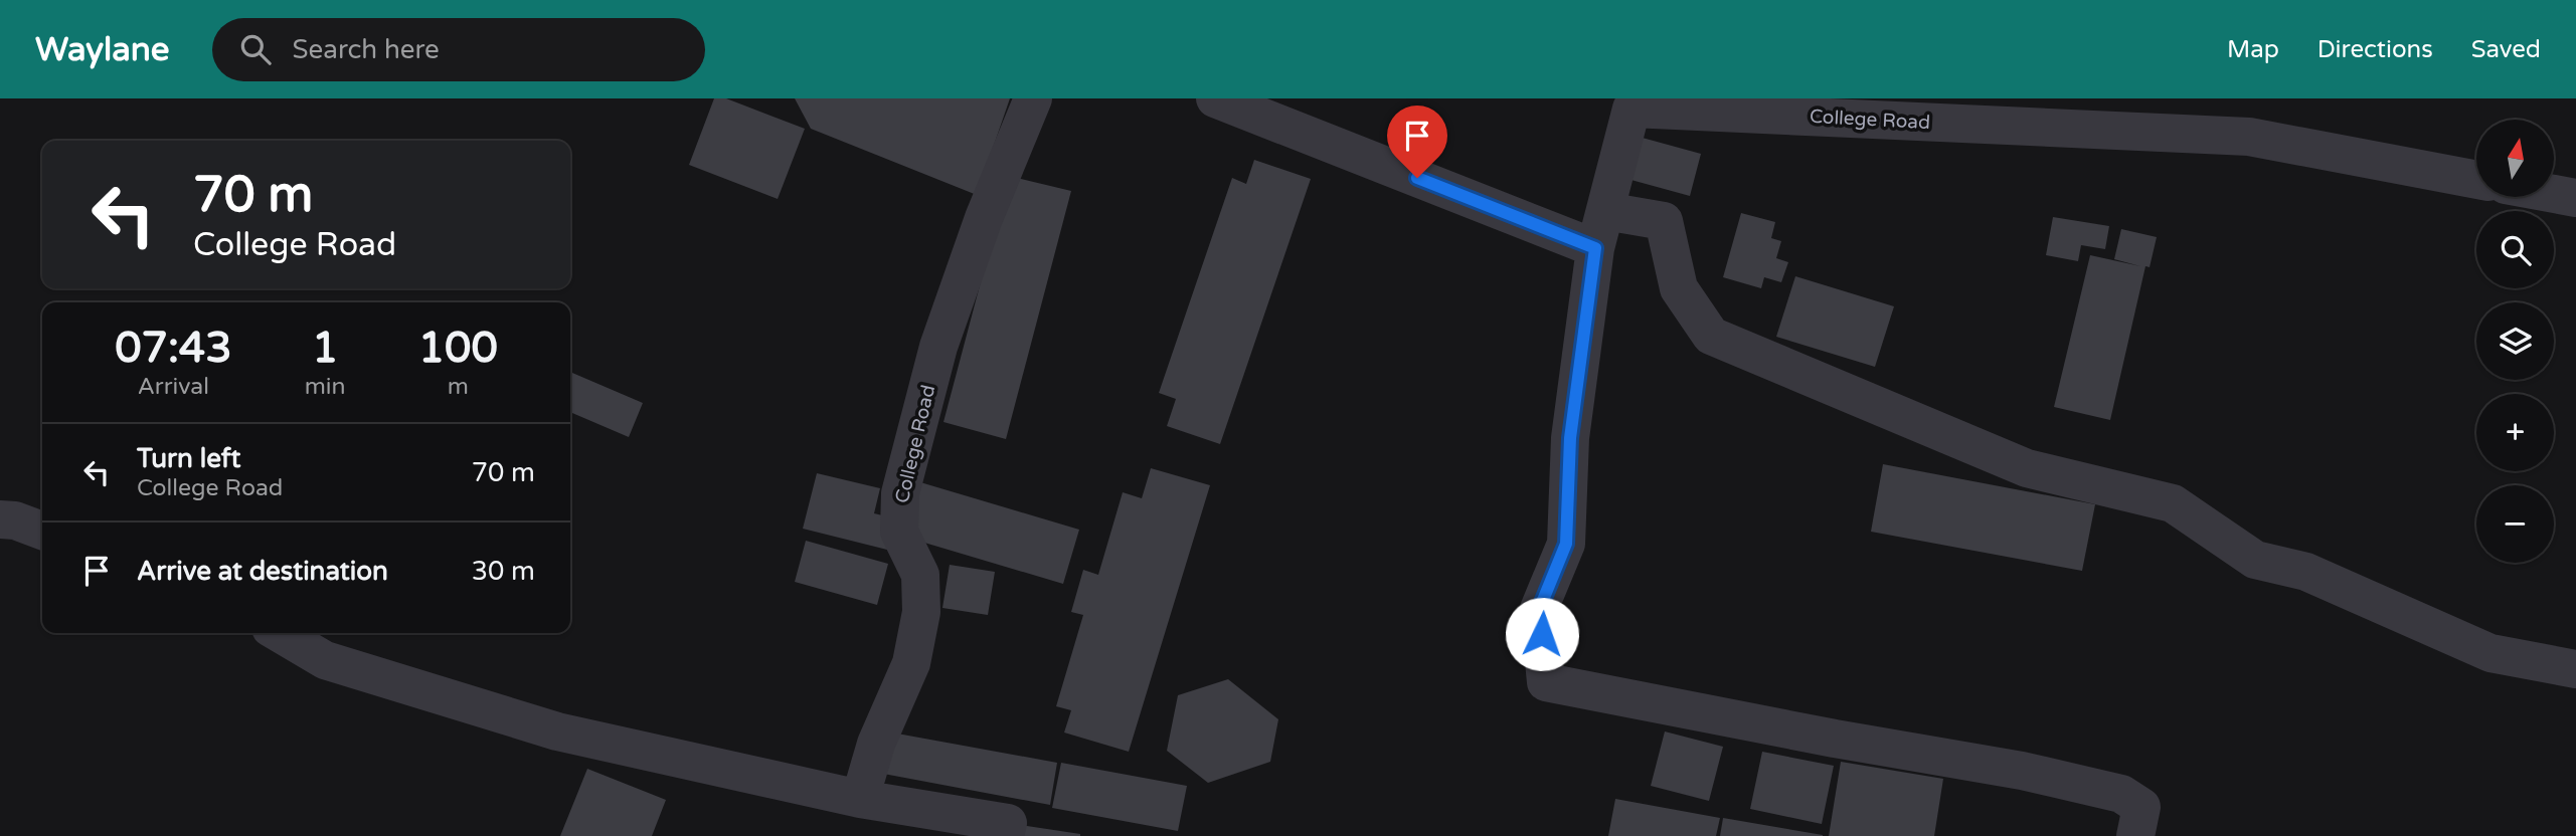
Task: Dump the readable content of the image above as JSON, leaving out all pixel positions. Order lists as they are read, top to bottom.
{
  "streets": {
    "street": ["College Road"]
  },
  "north": "top",
  "page": {
    "header": "Waylane",
    "search": "Search here",
    "nav": ["Map", "Directions", "Saved"],
    "map_buttons": ["+", "−"],
    "turn": ["70 m", "College Road"],
    "eta": [
      "07:43",
      "Arrival",
      "1",
      "min",
      "100",
      "m"
    ],
    "list": [
      {
        "name": "Turn left",
        "note": "College Road",
        "value": "70 m"
      },
      {
        "name": "Arrive at destination",
        "value": "30 m"
      }
    ]
  }
}
